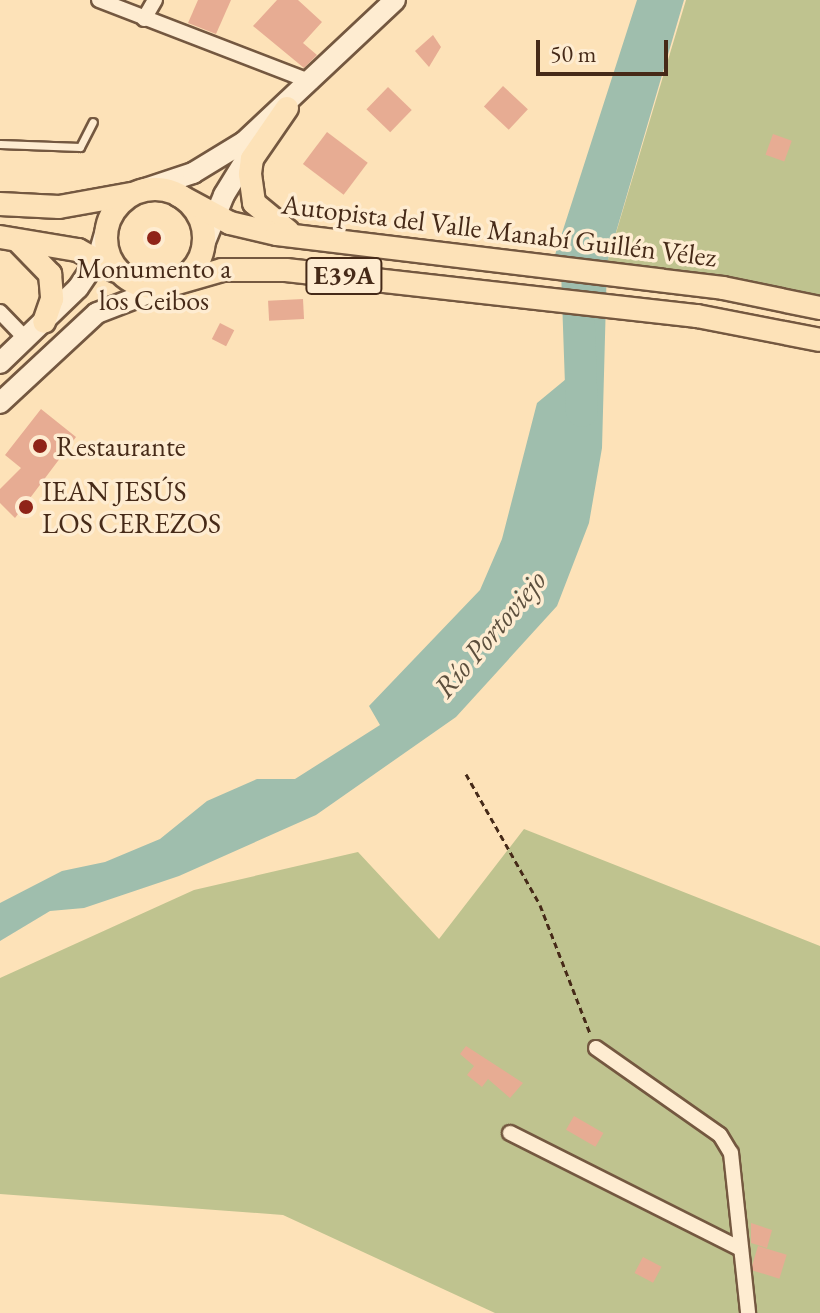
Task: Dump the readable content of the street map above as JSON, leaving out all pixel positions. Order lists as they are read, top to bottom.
{
  "streets": {
    "main road": ["Autopista del Valle Manabí Guillén Vélez", "E39A"]
  },
  "crossings": [
    ["Autopista del Valle Manabí Guillén Vélez", "E39A"]
  ],
  "water": ["Río Portoviejo"],
  "places": ["Monumento a los Ceibos", "Restaurante", "IEAN JESÚS LOS CEREZOS"],
  "scale_bar": "50 m"
}
